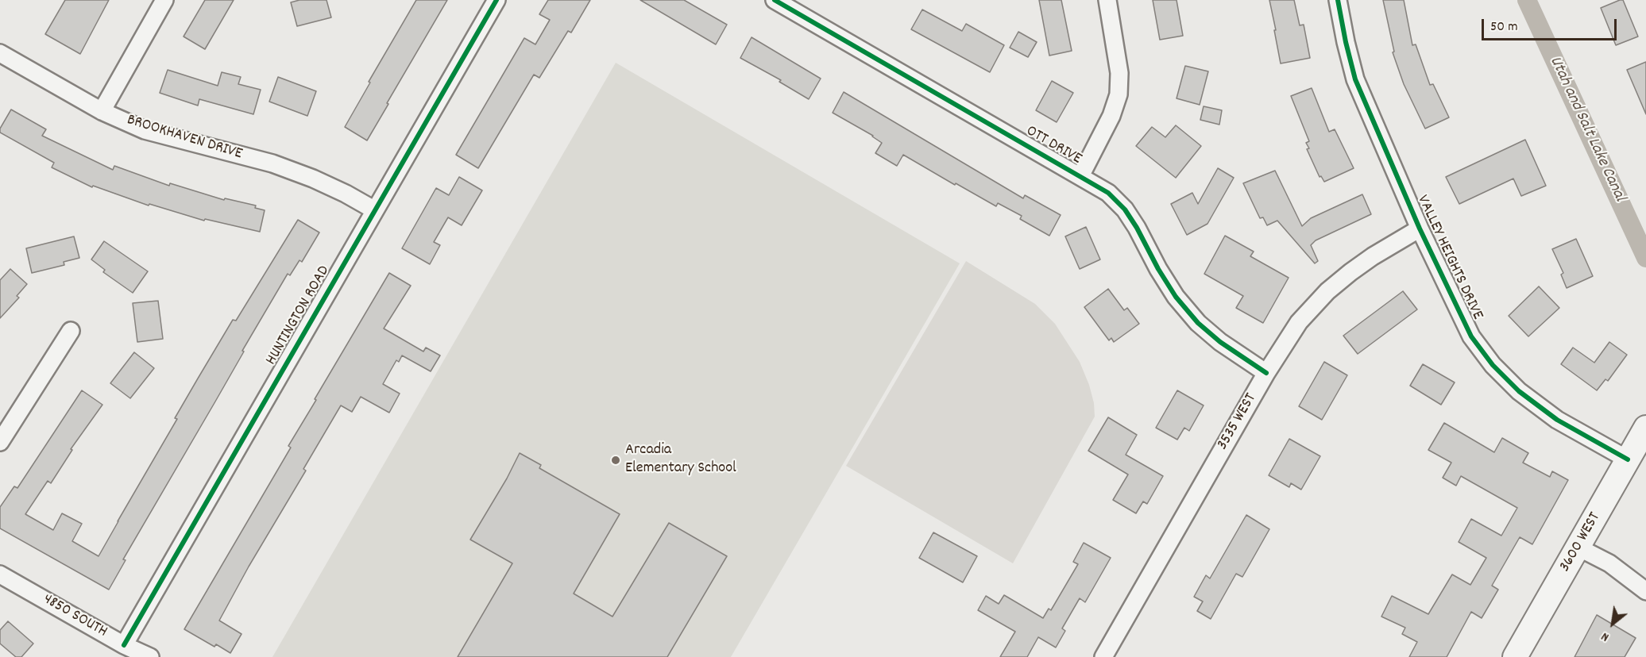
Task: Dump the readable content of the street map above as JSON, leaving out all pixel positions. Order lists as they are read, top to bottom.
{
  "streets": {
    "street": [
      "BROOKHAVEN DRIVE",
      "OTT DRIVE",
      "VALLEY HEIGHTS DRIVE",
      "HUNTINGTON ROAD",
      "3535 WEST",
      "3600 WEST",
      "4850 SOUTH"
    ]
  },
  "crossings": [
    ["BROOKHAVEN DRIVE", "HUNTINGTON ROAD"],
    ["OTT DRIVE", "3535 WEST"],
    ["VALLEY HEIGHTS DRIVE", "3535 WEST"],
    ["VALLEY HEIGHTS DRIVE", "3600 WEST"],
    ["HUNTINGTON ROAD", "4850 SOUTH"]
  ],
  "water": ["Utah and Salt Lake Canal"],
  "places": ["Arcadia Elementary School"],
  "scale_bar": "50 m",
  "north": "bottom left"
}
